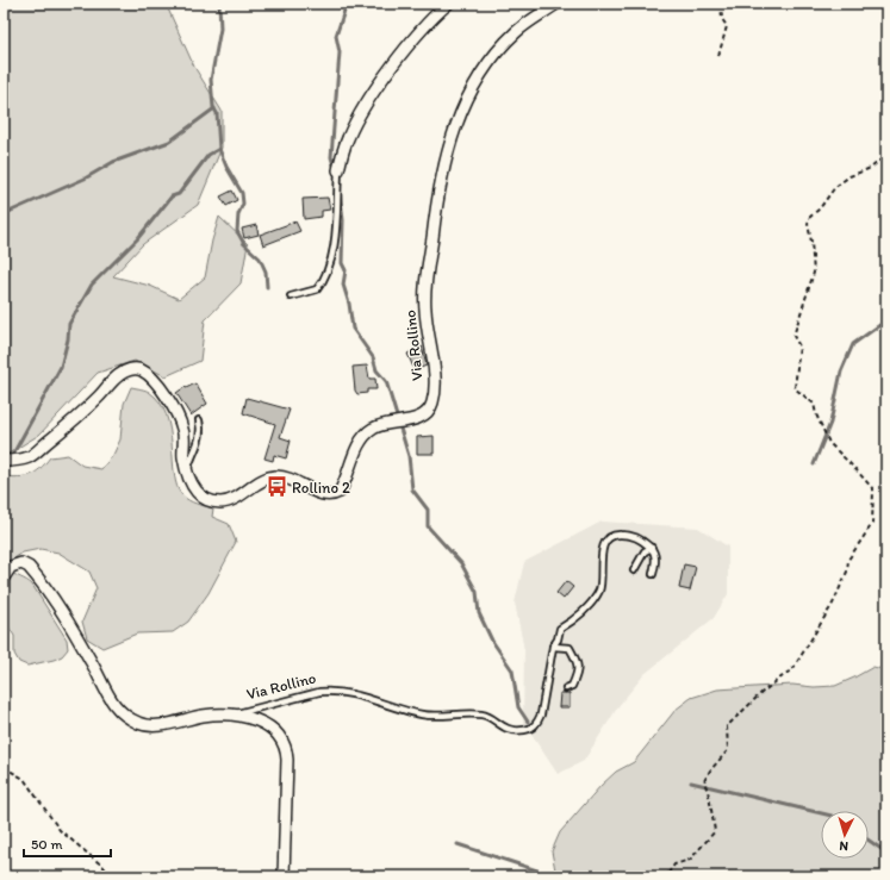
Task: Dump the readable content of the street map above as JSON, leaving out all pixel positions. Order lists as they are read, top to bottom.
{
  "streets": {
    "street": ["Via Rollino"]
  },
  "places": {
    "bus stop": ["Rollino 2"]
  },
  "scale_bar": "50 m",
  "north": "bottom"
}
